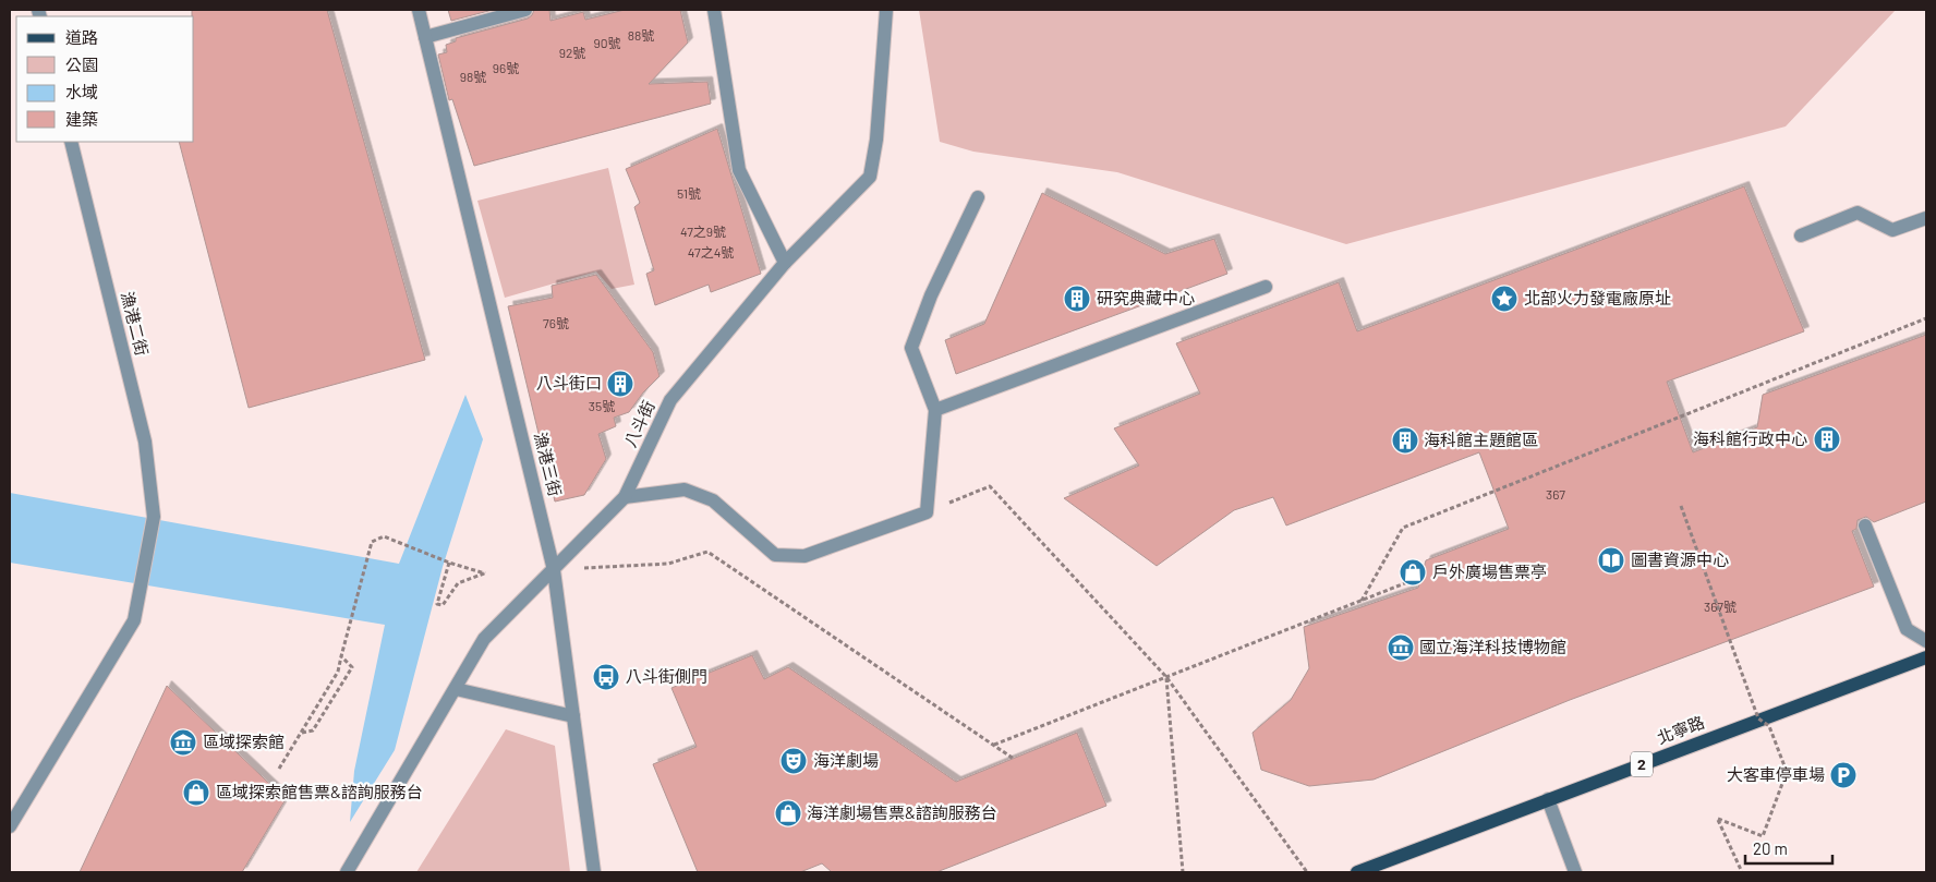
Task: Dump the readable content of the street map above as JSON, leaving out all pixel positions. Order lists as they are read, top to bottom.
{
  "streets": {
    "main road": ["北寧路", "2"],
    "street": ["漁港二街", "八斗街", "漁港三街"]
  },
  "crossings": [
    ["八斗街", "漁港三街"]
  ],
  "places": {
    "building": [
      "研究典藏中心",
      "八斗街口",
      "海科館行政中心",
      "海科館主題館區"
    ],
    "place": ["北部火力發電廠原址"],
    "library": ["圖書資源中心"],
    "shop": ["戶外廣場售票亭", "區域探索館售票&諮詢服務台", "海洋劇場售票&諮詢服務台"],
    "museum": ["國立海洋科技博物館", "區域探索館"],
    "bus stop": ["八斗街側門"],
    "theatre": ["海洋劇場"],
    "parking": ["大客車停車場"]
  },
  "house_numbers": [
    "88號",
    "90號",
    "92號",
    "96號",
    "98號",
    "51號",
    "47之9號",
    "47之4號",
    "76號",
    "35號",
    "367",
    "367號"
  ],
  "legend": [
    "道路",
    "公園",
    "水域",
    "建築"
  ],
  "scale_bar": "20 m"
}
